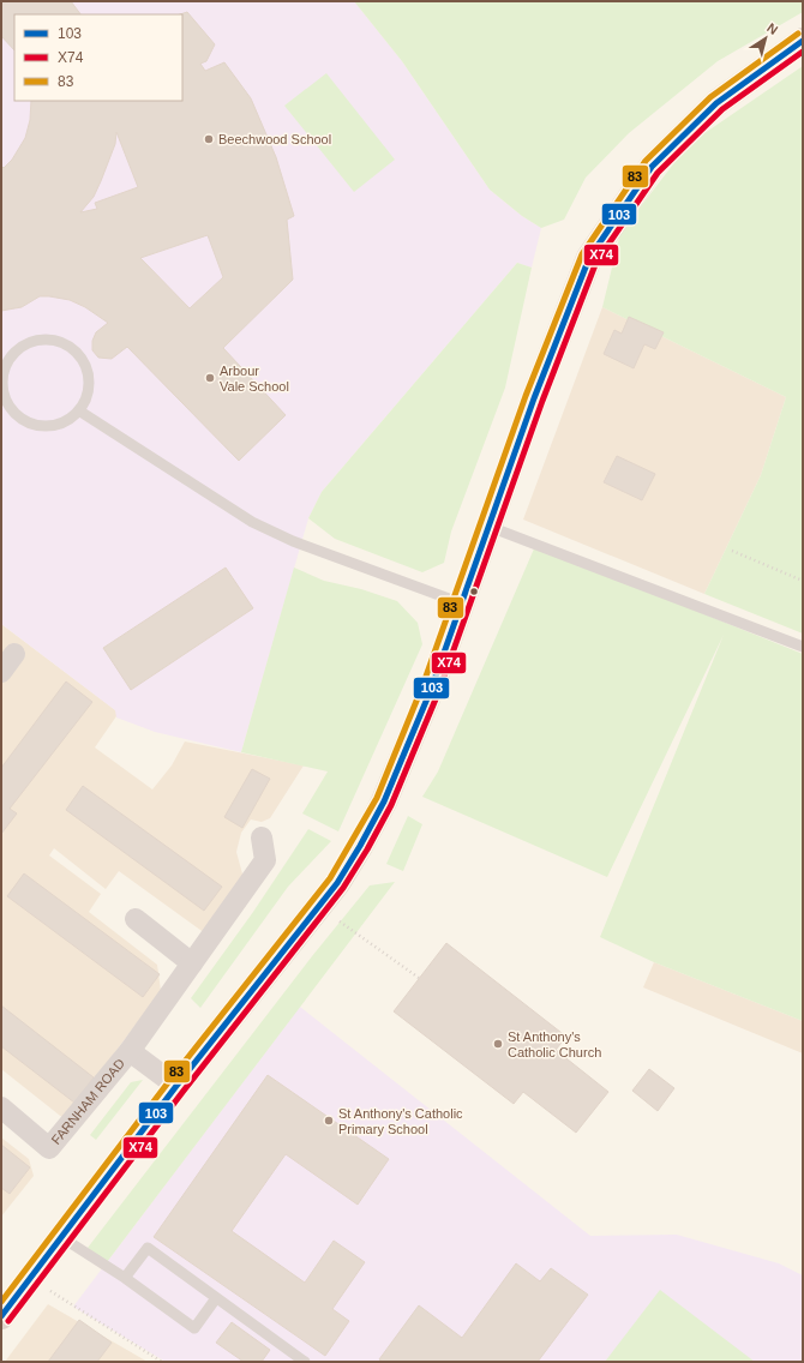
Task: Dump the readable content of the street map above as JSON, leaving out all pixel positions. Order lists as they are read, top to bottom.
{
  "streets": {
    "street": ["FARNHAM ROAD"]
  },
  "places": [
    "Beechwood School",
    "Arbour Vale School",
    "St Anthony's Catholic Church",
    "St Anthony's Catholic Primary School"
  ],
  "lines": ["transit line 83", "transit line 103", "transit line X74"],
  "legend": ["103", "X74", "83"],
  "north": "top right"
}
